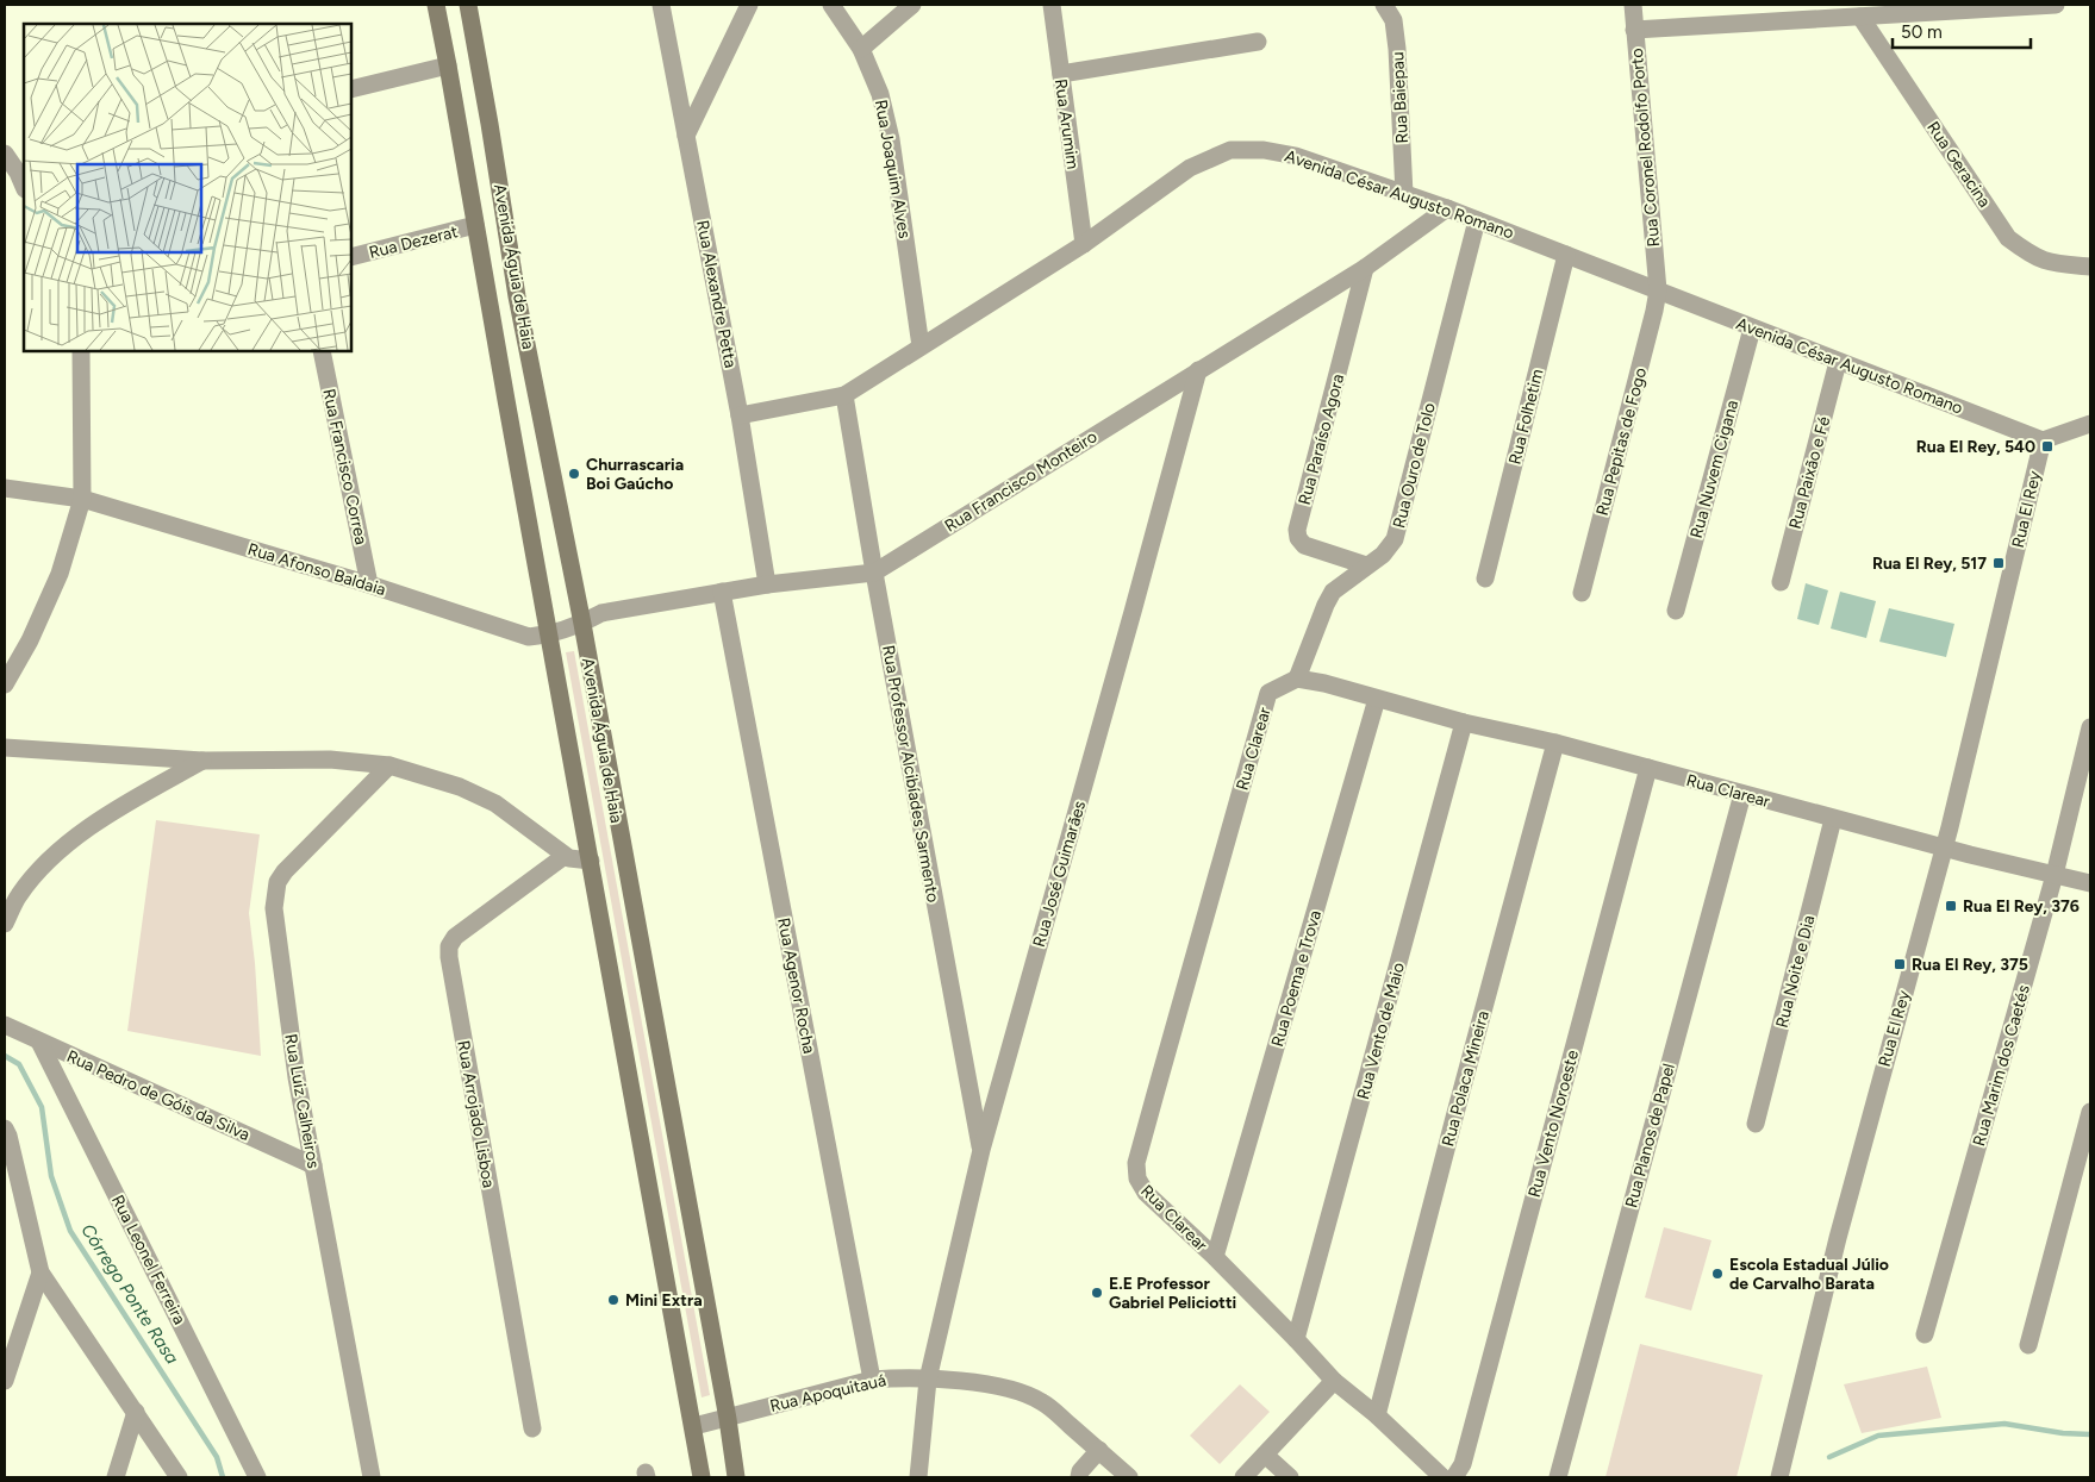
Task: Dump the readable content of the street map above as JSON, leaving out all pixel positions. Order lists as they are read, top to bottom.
{
  "streets": {
    "main road": ["Avenida Águia de Haia"],
    "street": [
      "Rua Baiepau",
      "Rua Arumim",
      "Rua Coronel Rodolfo Porto",
      "Rua Geracina",
      "Rua Joaquim Alves",
      "Avenida César Augusto Romano",
      "Rua Dezerat",
      "Rua Alexandre Petta",
      "Rua Folhetim",
      "Rua Paraíso Agora",
      "Rua Pepitas de Fogo",
      "Rua Ouro de Tolo",
      "Rua Francisco Correa",
      "Rua Nuvem Cigana",
      "Rua Paixão e Fé",
      "Rua Francisco Monteiro",
      "Rua El Rey",
      "Rua Afonso Baldaia",
      "Rua Clarear",
      "Rua Professor Alcibíades Sarmento",
      "Rua José Guimarães",
      "Rua Noite e Dia",
      "Rua Poema e Trova",
      "Rua Agenor Rocha",
      "Rua Vento de Maio",
      "Rua Marim dos Caetés",
      "Rua Polaca Mineira",
      "Rua Pedro de Góis da Silva",
      "Rua Luiz Calheiros",
      "Rua Arrojado Lisboa",
      "Rua Vento Noroeste",
      "Rua Planos de Papel",
      "Rua Leonel Ferreira",
      "Rua Apoquitauá"
    ]
  },
  "crossings": [
    ["Rua Baiepau", "Avenida César Augusto Romano"],
    ["Rua Arumim", "Avenida César Augusto Romano"],
    ["Rua Coronel Rodolfo Porto", "Avenida César Augusto Romano"],
    ["Rua Coronel Rodolfo Porto", "Rua Pepitas de Fogo"],
    ["Rua Joaquim Alves", "Avenida César Augusto Romano"],
    ["Avenida César Augusto Romano", "Rua Alexandre Petta"],
    ["Avenida César Augusto Romano", "Rua Folhetim"],
    ["Avenida César Augusto Romano", "Rua Pepitas de Fogo"],
    ["Avenida César Augusto Romano", "Rua Ouro de Tolo"],
    ["Avenida César Augusto Romano", "Rua Nuvem Cigana"],
    ["Avenida César Augusto Romano", "Rua Paixão e Fé"],
    ["Avenida César Augusto Romano", "Rua Francisco Monteiro"],
    ["Avenida César Augusto Romano", "Rua El Rey"],
    ["Avenida César Augusto Romano", "Rua Professor Alcibíades Sarmento"],
    ["Rua Dezerat", "Avenida Águia de Haia"],
    ["Avenida Águia de Haia", "Rua Francisco Monteiro"],
    ["Avenida Águia de Haia", "Rua Afonso Baldaia"],
    ["Avenida Águia de Haia", "Rua Apoquitauá"],
    ["Rua Alexandre Petta", "Rua Francisco Monteiro"],
    ["Rua Paraíso Agora", "Rua Ouro de Tolo"],
    ["Rua Paraíso Agora", "Rua Francisco Monteiro"],
    ["Rua Ouro de Tolo", "Rua Clarear"],
    ["Rua Francisco Correa", "Rua Afonso Baldaia"],
    ["Rua Francisco Monteiro", "Rua Afonso Baldaia"],
    ["Rua Francisco Monteiro", "Rua Professor Alcibíades Sarmento"],
    ["Rua Francisco Monteiro", "Rua José Guimarães"],
    ["Rua Francisco Monteiro", "Rua Agenor Rocha"],
    ["Rua El Rey", "Rua Clarear"],
    ["Rua Clarear", "Rua Noite e Dia"],
    ["Rua Clarear", "Rua Poema e Trova"],
    ["Rua Clarear", "Rua Vento de Maio"],
    ["Rua Clarear", "Rua Marim dos Caetés"],
    ["Rua Clarear", "Rua Polaca Mineira"],
    ["Rua Clarear", "Rua Vento Noroeste"],
    ["Rua Clarear", "Rua Planos de Papel"],
    ["Rua Professor Alcibíades Sarmento", "Rua José Guimarães"],
    ["Rua José Guimarães", "Rua Apoquitauá"],
    ["Rua Agenor Rocha", "Rua Apoquitauá"],
    ["Rua Pedro de Góis da Silva", "Rua Luiz Calheiros"],
    ["Rua Pedro de Góis da Silva", "Rua Leonel Ferreira"]
  ],
  "water": ["Córrego Ponte Rasa"],
  "places": {
    "transit": [
      "Rua El Rey, 540",
      "Rua El Rey, 517",
      "Rua El Rey, 376",
      "Rua El Rey, 375"
    ],
    "other": [
      "Churrascaria Boi Gaúcho",
      "Escola Estadual Júlio de Carvalho Barata",
      "E.E Professor Gabriel Peliciotti",
      "Mini Extra"
    ]
  },
  "scale_bar": "50 m"
}
